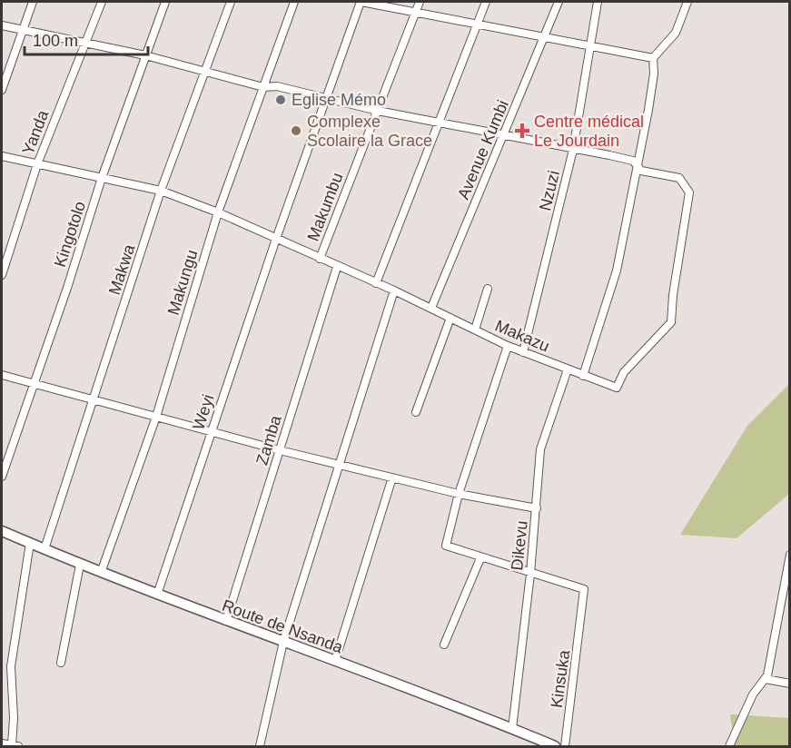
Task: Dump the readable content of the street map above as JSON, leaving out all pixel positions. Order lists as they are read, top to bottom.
{
  "streets": {
    "street": [
      "Yanda",
      "Avenue Kumbi",
      "Nzuzi",
      "Makumbu",
      "Kingotolo",
      "Makwa",
      "Makungu",
      "Makazu",
      "Weyi",
      "Zamba",
      "Dikevu",
      "Route de Nsanda",
      "Kinsuka"
    ]
  },
  "crossings": [
    ["Yanda", "Makazu"],
    ["Avenue Kumbi", "Makazu"],
    ["Nzuzi", "Makazu"],
    ["Makumbu", "Makazu"],
    ["Kingotolo", "Makazu"],
    ["Makwa", "Makazu"],
    ["Makwa", "Route de Nsanda"],
    ["Makungu", "Makazu"],
    ["Makungu", "Route de Nsanda"],
    ["Makazu", "Weyi"],
    ["Makazu", "Zamba"],
    ["Makazu", "Dikevu"],
    ["Weyi", "Route de Nsanda"],
    ["Zamba", "Route de Nsanda"],
    ["Dikevu", "Route de Nsanda"],
    ["Dikevu", "Kinsuka"]
  ],
  "places": {
    "other": ["Eglise Mémo", "Complexe Scolaire la Grace"],
    "health": ["Centre médical Le Jourdain"]
  },
  "scale_bar": "100 m"
}
